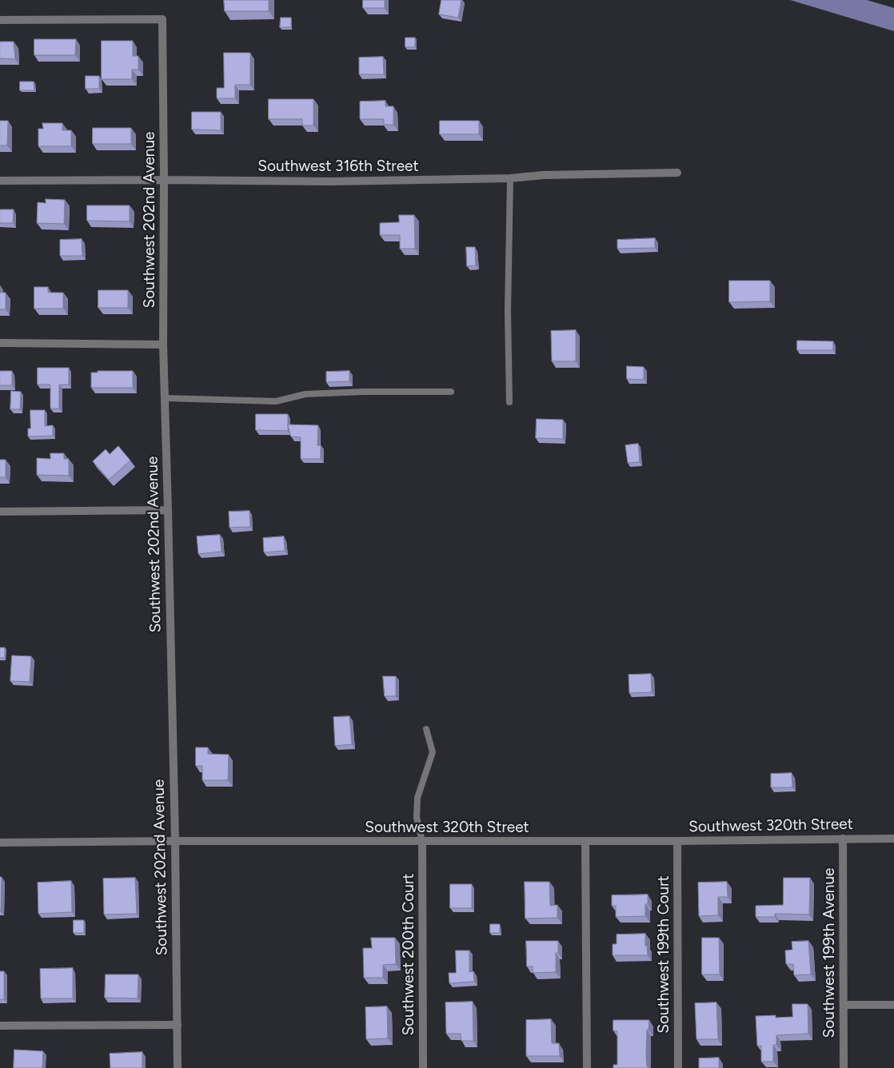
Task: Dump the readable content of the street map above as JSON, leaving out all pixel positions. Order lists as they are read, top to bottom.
{
  "streets": {
    "street": [
      "Southwest 316th Street",
      "Southwest 202nd Avenue",
      "Southwest 320th Street",
      "Southwest 199th Avenue",
      "Southwest 200th Court",
      "Southwest 199th Court"
    ]
  },
  "crossings": [
    ["Southwest 316th Street", "Southwest 202nd Avenue"],
    ["Southwest 202nd Avenue", "Southwest 320th Street"],
    ["Southwest 320th Street", "Southwest 199th Avenue"],
    ["Southwest 320th Street", "Southwest 200th Court"],
    ["Southwest 320th Street", "Southwest 199th Court"]
  ]
}
